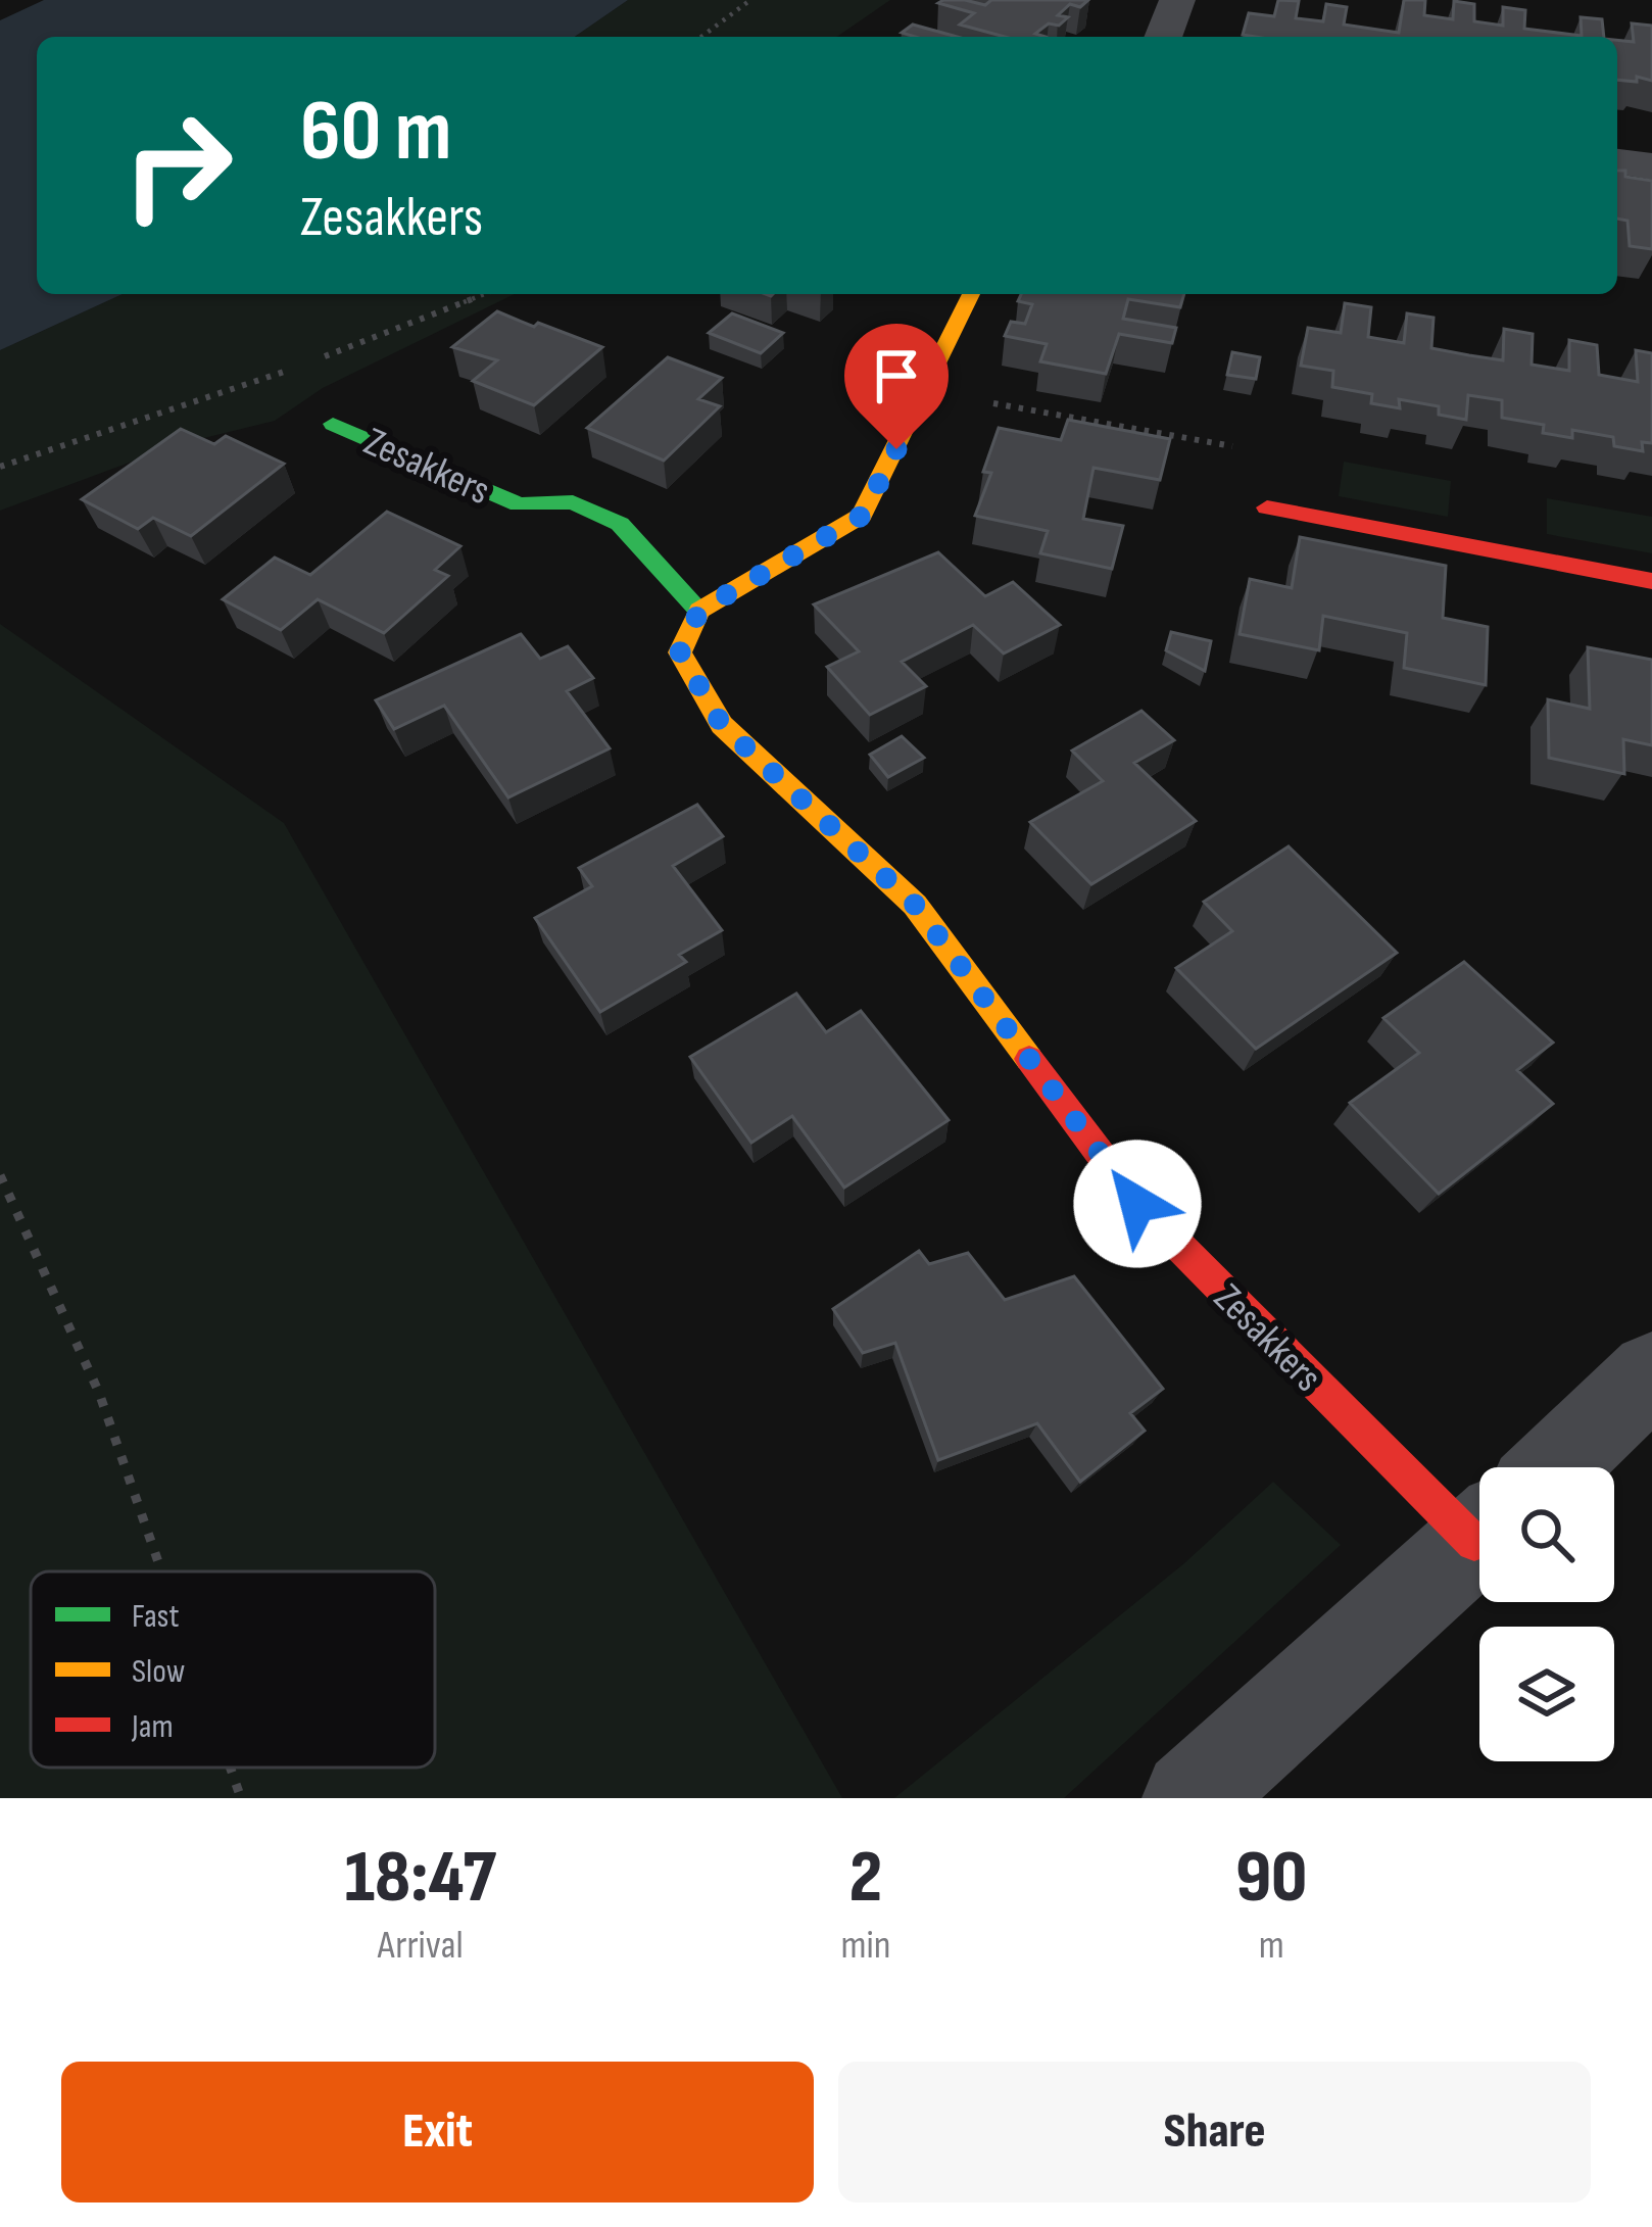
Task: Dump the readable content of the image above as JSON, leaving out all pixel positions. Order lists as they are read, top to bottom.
{
  "streets": {
    "street": ["Zesakkers"]
  },
  "legend": ["Fast", "Slow", "Jam"],
  "page": {
    "turn": ["60 m", "Zesakkers"],
    "eta": [
      "18:47",
      "Arrival",
      "2",
      "min",
      "90",
      "m"
    ],
    "buttons": ["Exit", "Share"]
  }
}
